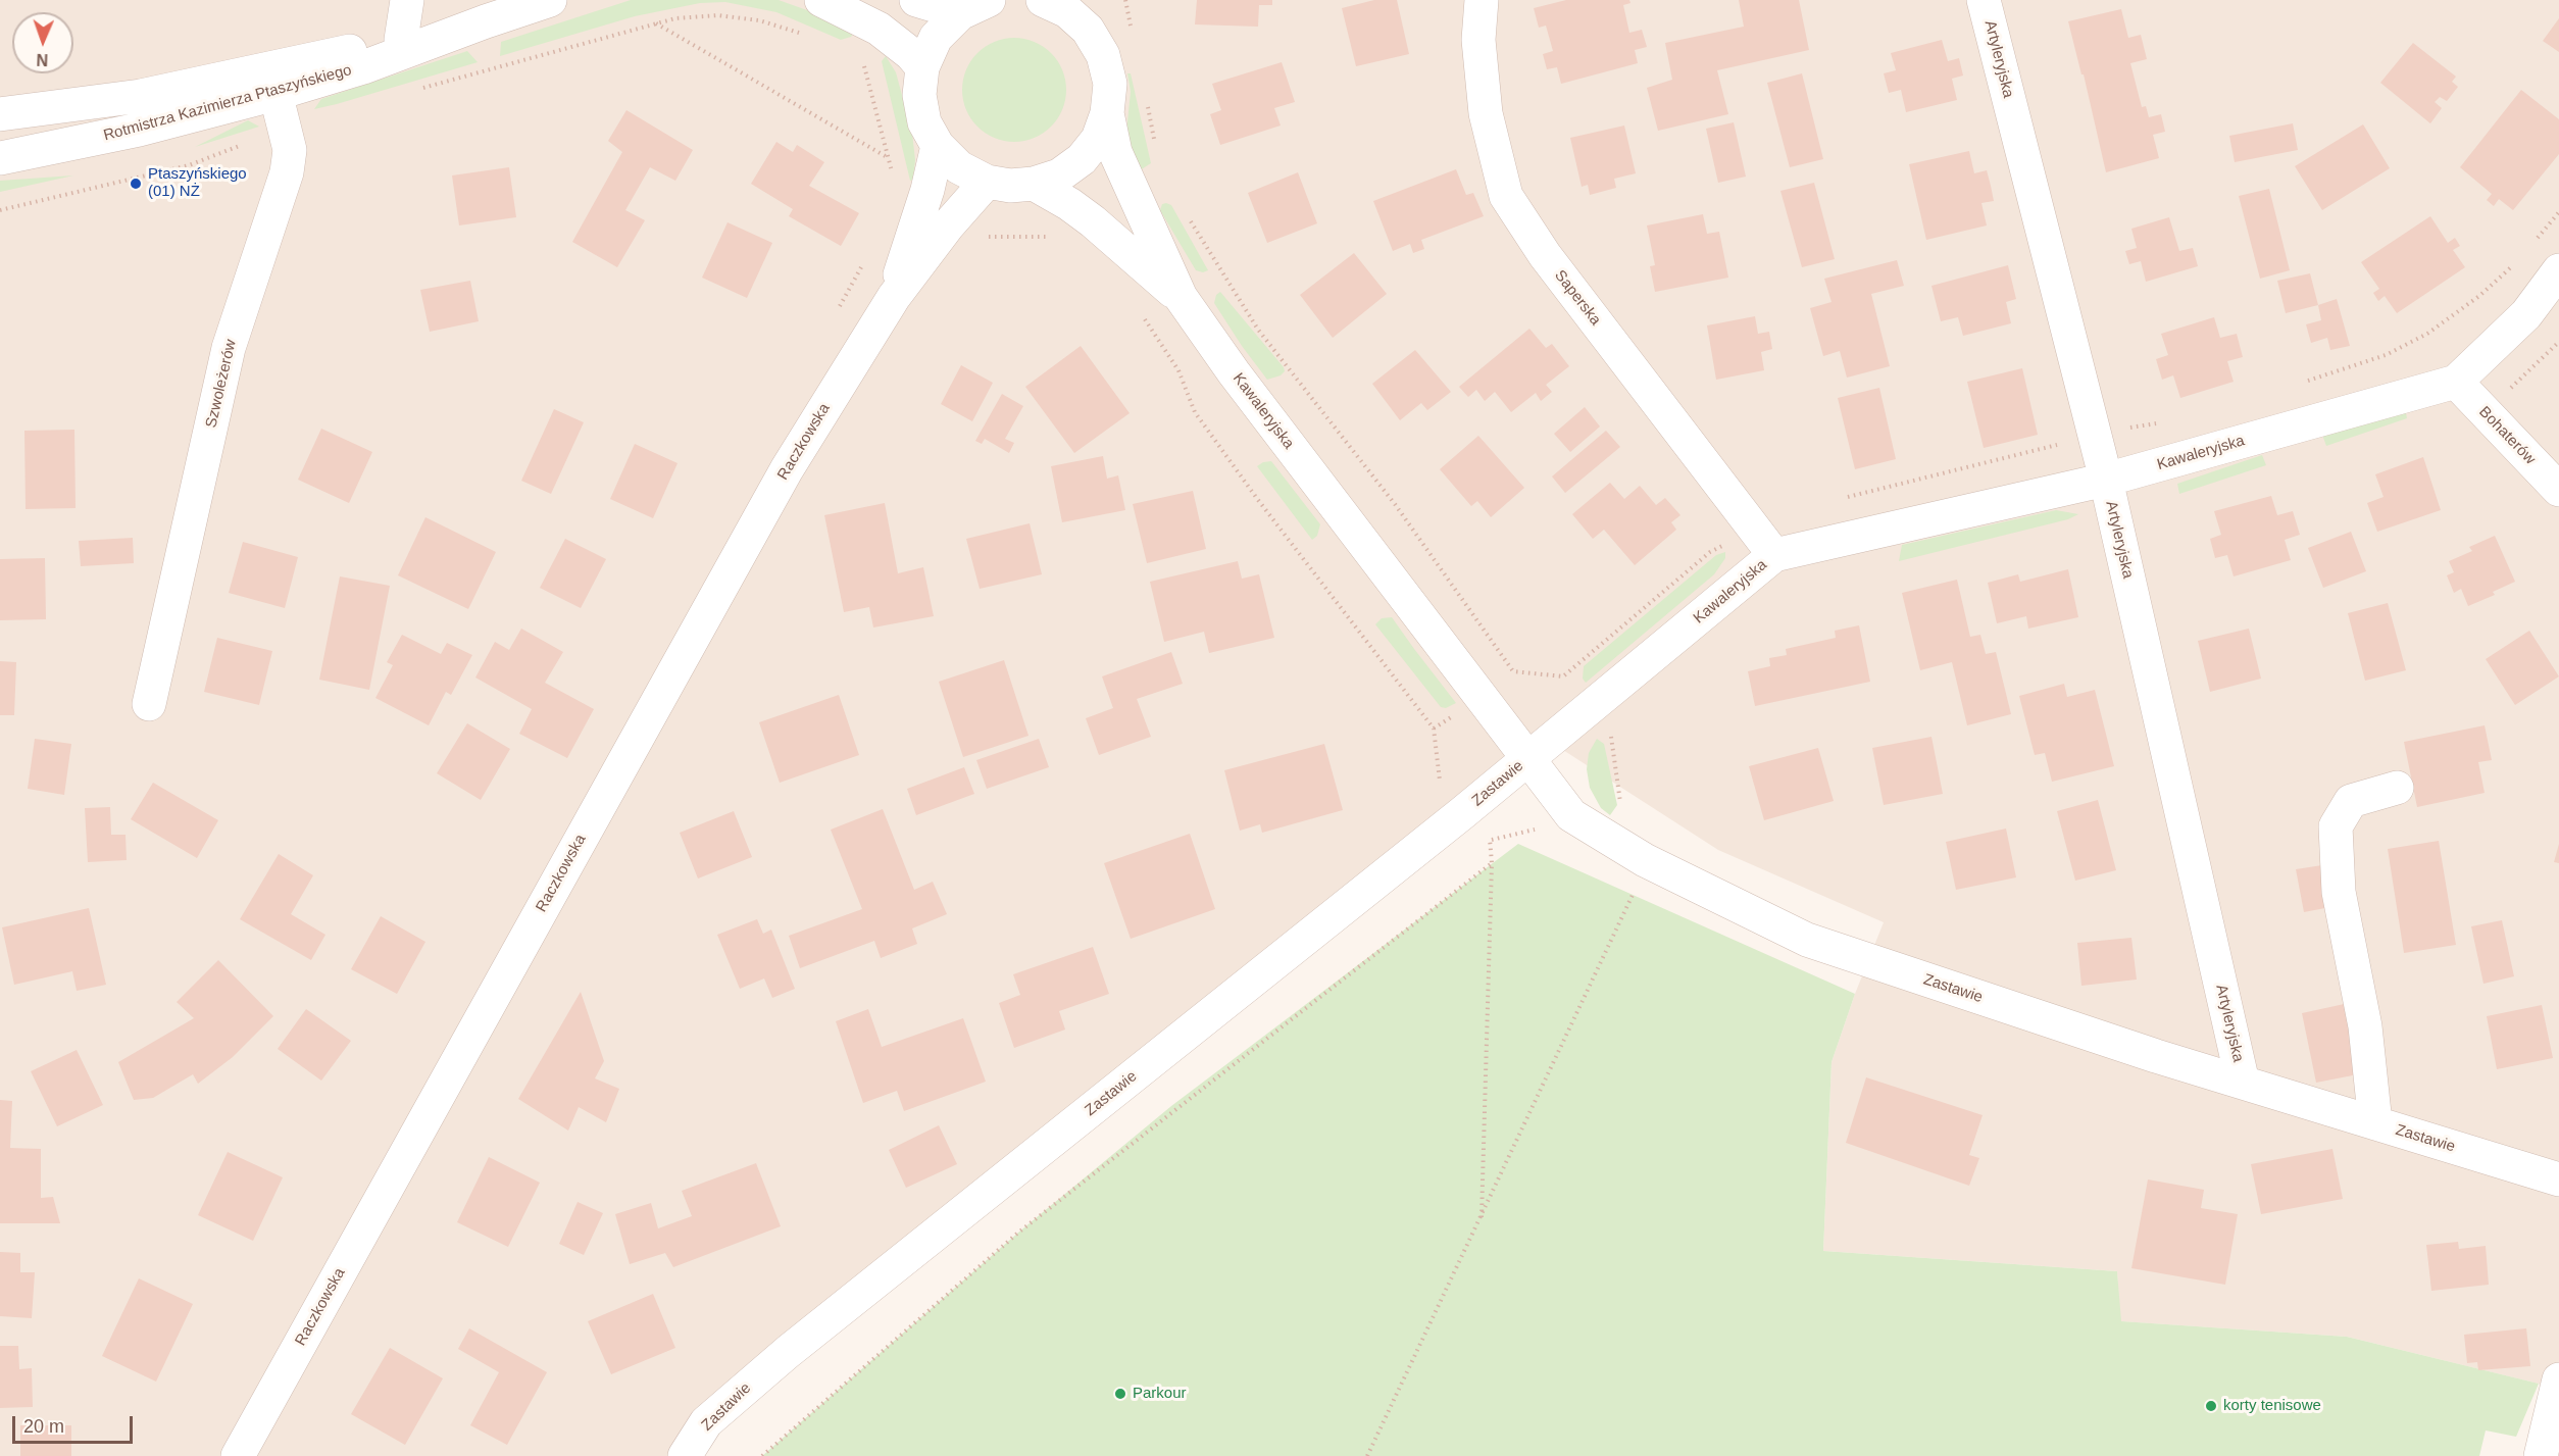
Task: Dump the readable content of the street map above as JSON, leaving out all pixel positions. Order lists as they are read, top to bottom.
{
  "streets": {
    "street": [
      "Artyleryjska",
      "Rotmistrza Kazimierza Ptaszyńskiego",
      "Saperska",
      "Szwoleżerów",
      "Kawaleryjska",
      "Bohaterów",
      "Raczkowska",
      "Zastawie"
    ]
  },
  "crossings": [
    ["Artyleryjska", "Kawaleryjska"],
    ["Artyleryjska", "Zastawie"],
    ["Rotmistrza Kazimierza Ptaszyńskiego", "Szwoleżerów"],
    ["Saperska", "Kawaleryjska"],
    ["Kawaleryjska", "Bohaterów"],
    ["Kawaleryjska", "Zastawie"]
  ],
  "places": ["Ptaszyńskiego (01) NŻ", "Parkour", "korty tenisowe"],
  "scale_bar": "20 m",
  "north": "bottom"
}
